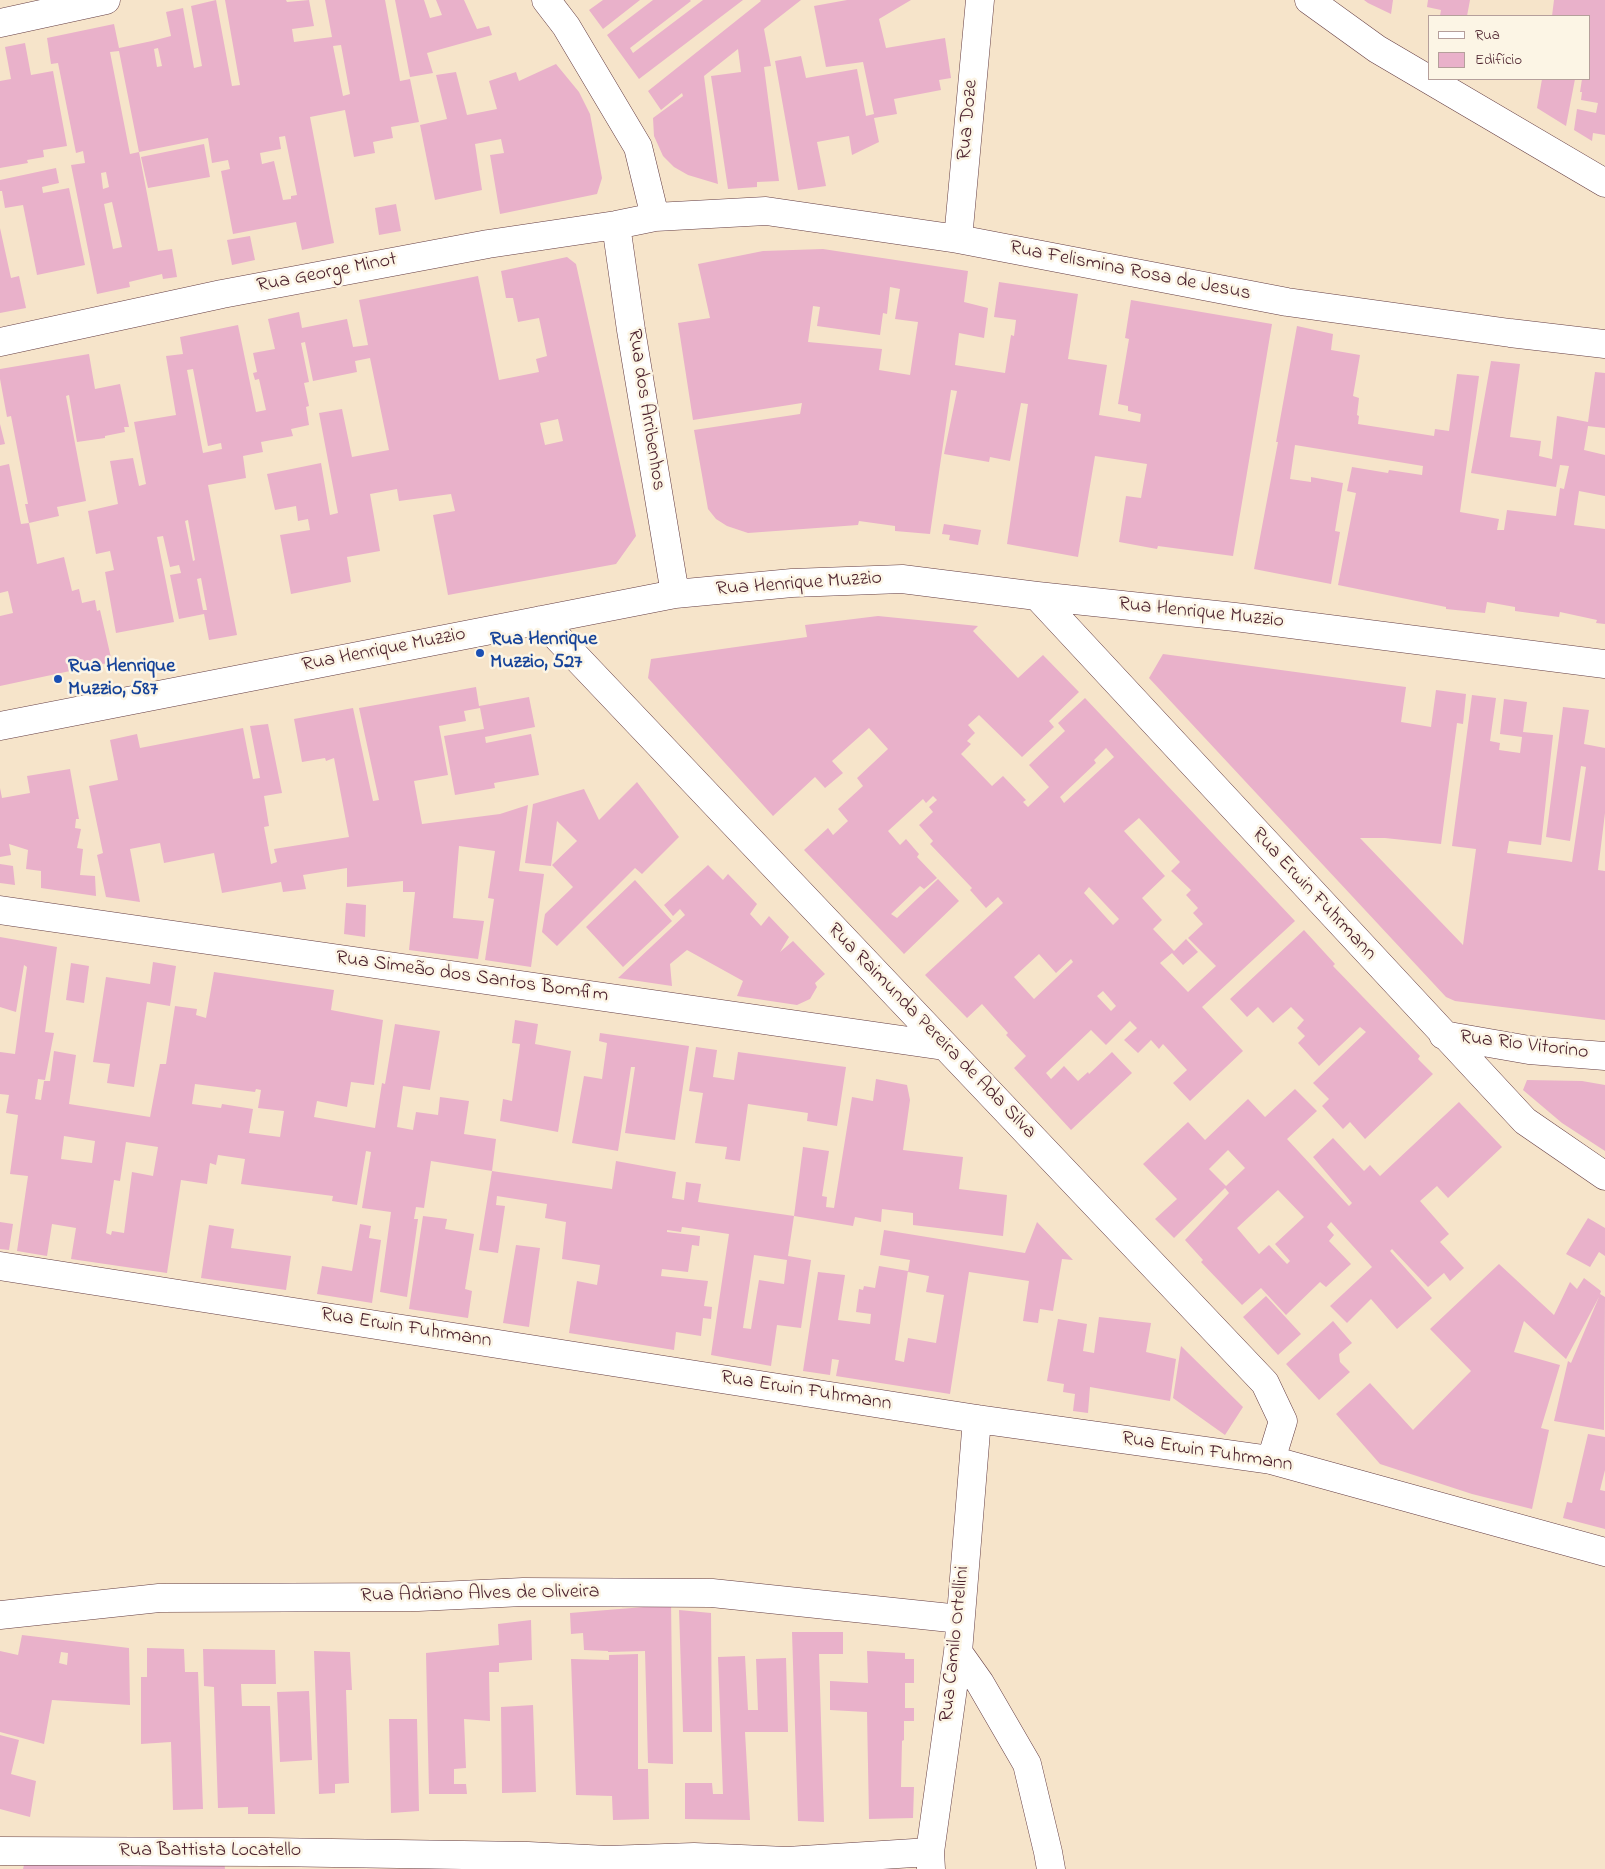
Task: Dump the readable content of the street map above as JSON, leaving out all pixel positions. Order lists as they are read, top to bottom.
{
  "streets": {
    "street": [
      "Rua Doze",
      "Rua Felismina Rosa de Jesus",
      "Rua George Minot",
      "Rua dos Arribenhos",
      "Rua Henrique Muzzio",
      "Rua Erwin Fuhrmann",
      "Rua Simeão dos Santos Bomfim",
      "Rua Raimunda Pereira de Ada Silva",
      "Rua Rio Vitorino",
      "Rua Adriano Alves de Oliveira",
      "Rua Camilo Ortellini",
      "Rua Battista Locatello"
    ]
  },
  "crossings": [
    ["Rua Doze", "Rua Felismina Rosa de Jesus"],
    ["Rua Felismina Rosa de Jesus", "Rua George Minot"],
    ["Rua George Minot", "Rua dos Arribenhos"],
    ["Rua dos Arribenhos", "Rua Henrique Muzzio"],
    ["Rua Henrique Muzzio", "Rua Erwin Fuhrmann"],
    ["Rua Henrique Muzzio", "Rua Raimunda Pereira de Ada Silva"],
    ["Rua Erwin Fuhrmann", "Rua Raimunda Pereira de Ada Silva"],
    ["Rua Erwin Fuhrmann", "Rua Rio Vitorino"],
    ["Rua Erwin Fuhrmann", "Rua Camilo Ortellini"],
    ["Rua Simeão dos Santos Bomfim", "Rua Raimunda Pereira de Ada Silva"],
    ["Rua Adriano Alves de Oliveira", "Rua Camilo Ortellini"],
    ["Rua Camilo Ortellini", "Rua Battista Locatello"]
  ],
  "places": ["Rua Henrique Muzzio, 527", "Rua Henrique Muzzio, 587"],
  "legend": ["Rua", "Edifício"]
}
